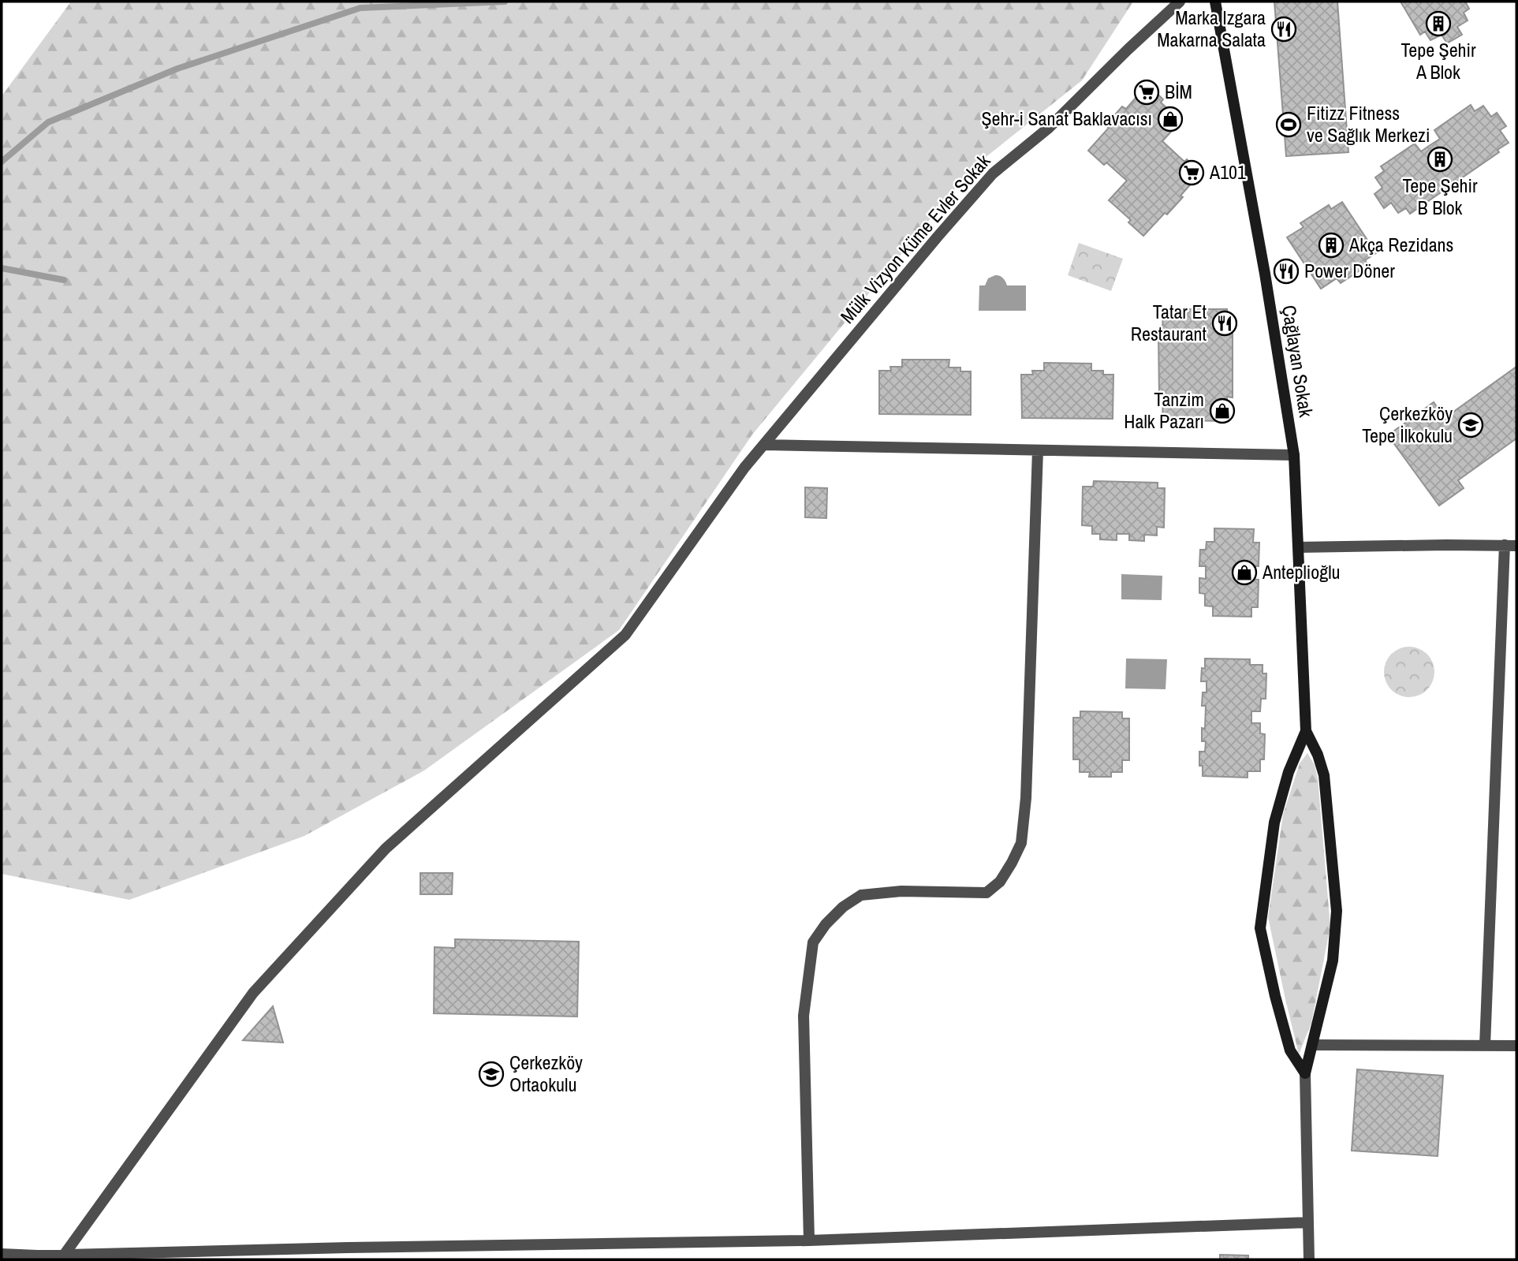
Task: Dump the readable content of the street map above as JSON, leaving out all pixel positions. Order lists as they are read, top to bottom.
{
  "streets": {
    "street": ["Mülk Vizyon Küme Evler Sokak", "Çağlayan Sokak"]
  },
  "places": {
    "building": ["Tepe Şehir A Blok", "Tepe Şehir B Blok", "Akça Rezidans"],
    "restaurant": ["Marka Izgara Makarna Salata", "Power Döner", "Tatar Et Restaurant"],
    "supermarket": ["BİM", "A101"],
    "shop": ["Şehr-i Sanat Baklavacısı", "Tanzim Halk Pazarı", "Anteplioğlu"],
    "sports": ["Fitizz Fitness ve Sağlık Merkezi"],
    "school or university": ["Çerkezköy Tepe İlkokulu", "Çerkezköy Ortaokulu"]
  }
}
